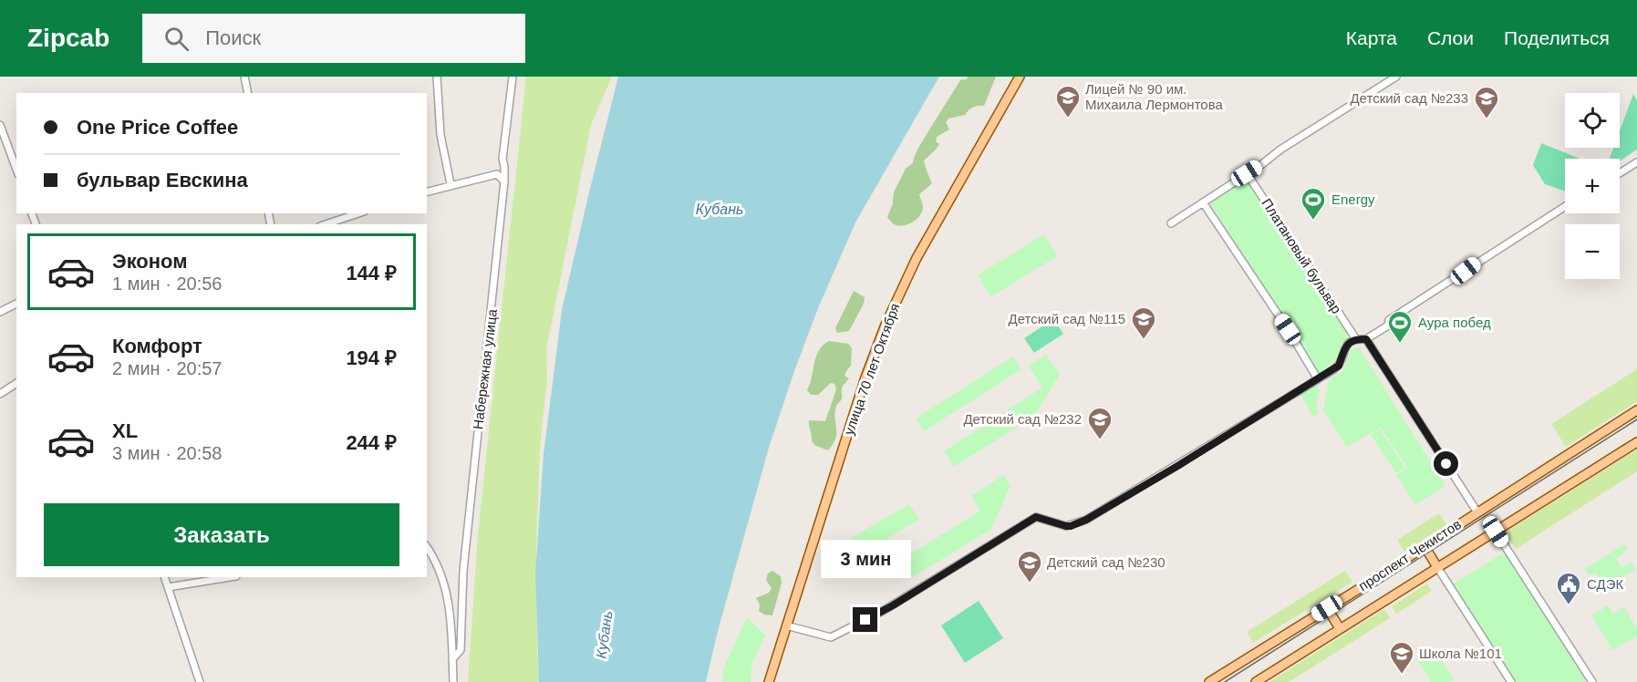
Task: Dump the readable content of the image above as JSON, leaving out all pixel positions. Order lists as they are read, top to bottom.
{
  "streets": {
    "main road": ["улица 70 лет Октября", "проспект Чекистов"],
    "street": ["Платановый бульвар", "Набережная улица"]
  },
  "water": ["Кубань"],
  "places": {
    "school or university": [
      "Лицей № 90 им. Михаила Лермонтова",
      "Детский сад №233",
      "Детский сад №115",
      "Детский сад №232",
      "Детский сад №230",
      "Школа №101"
    ],
    "sports": ["Energy", "Аура побед"],
    "public building": ["СДЭК"]
  },
  "page": {
    "header": "Zipcab",
    "search": "Поиск",
    "nav": ["Карта", "Слои", "Поделиться"],
    "map_buttons": ["+", "−"],
    "banner": ["One Price Coffee", "бульвар Евскина"],
    "list": [
      {
        "name": "Эконом",
        "note": "1 мин · 20:56",
        "value": "144 ₽"
      },
      {
        "name": "Комфорт",
        "note": "2 мин · 20:57",
        "value": "194 ₽"
      },
      {
        "name": "XL",
        "note": "3 мин · 20:58",
        "value": "244 ₽"
      }
    ],
    "buttons": "Заказать",
    "bubble": "3 мин"
  }
}
